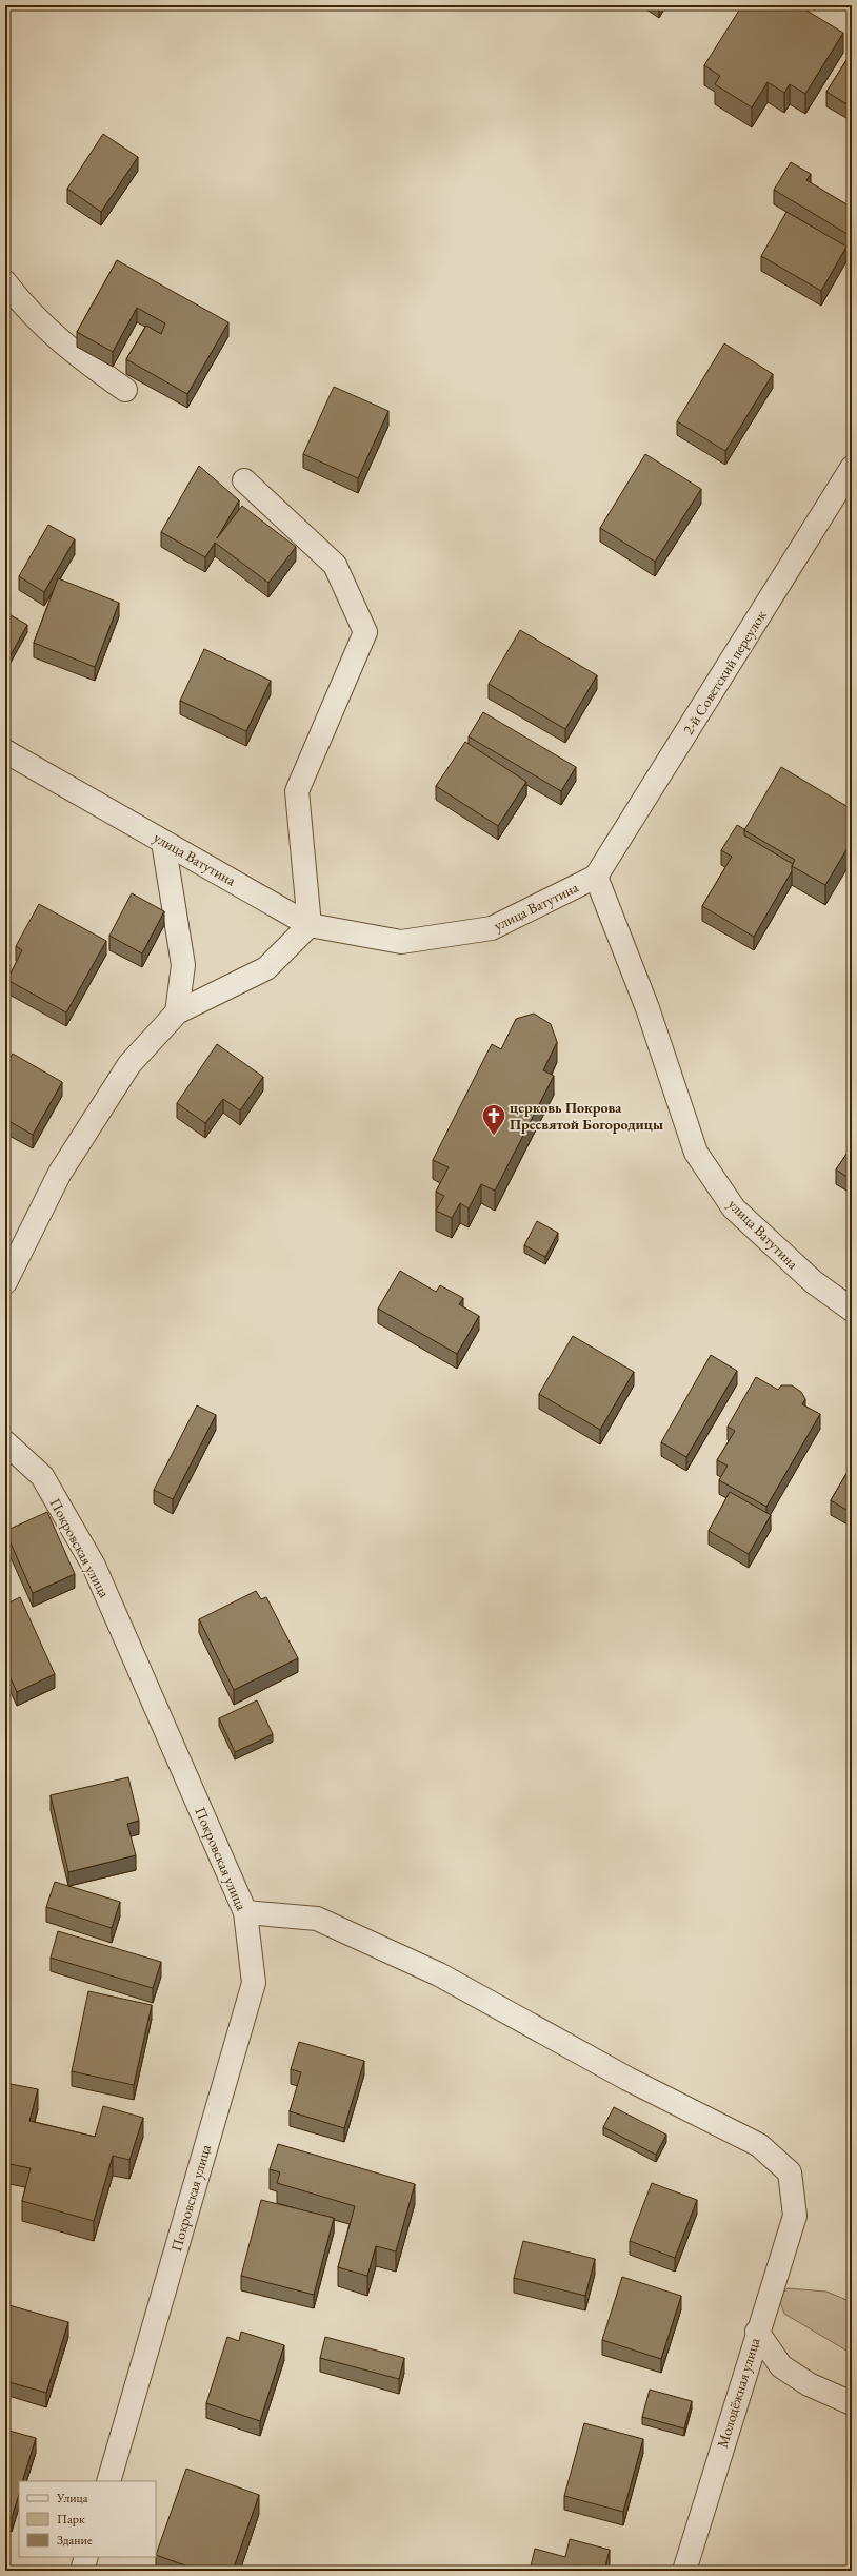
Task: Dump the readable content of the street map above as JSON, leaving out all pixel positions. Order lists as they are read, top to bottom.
{
  "streets": {
    "street": [
      "2-й Советский переулок",
      "улица Ватутина",
      "Покровская улица",
      "Молодёжная улица"
    ]
  },
  "crossings": [
    ["2-й Советский переулок", "улица Ватутина"],
    ["Покровская улица", "Молодёжная улица"]
  ],
  "places": {
    "church": ["церковь Покрова Пресвятой Богородицы"]
  },
  "legend": ["Улица", "Парк", "Здание"]
}
